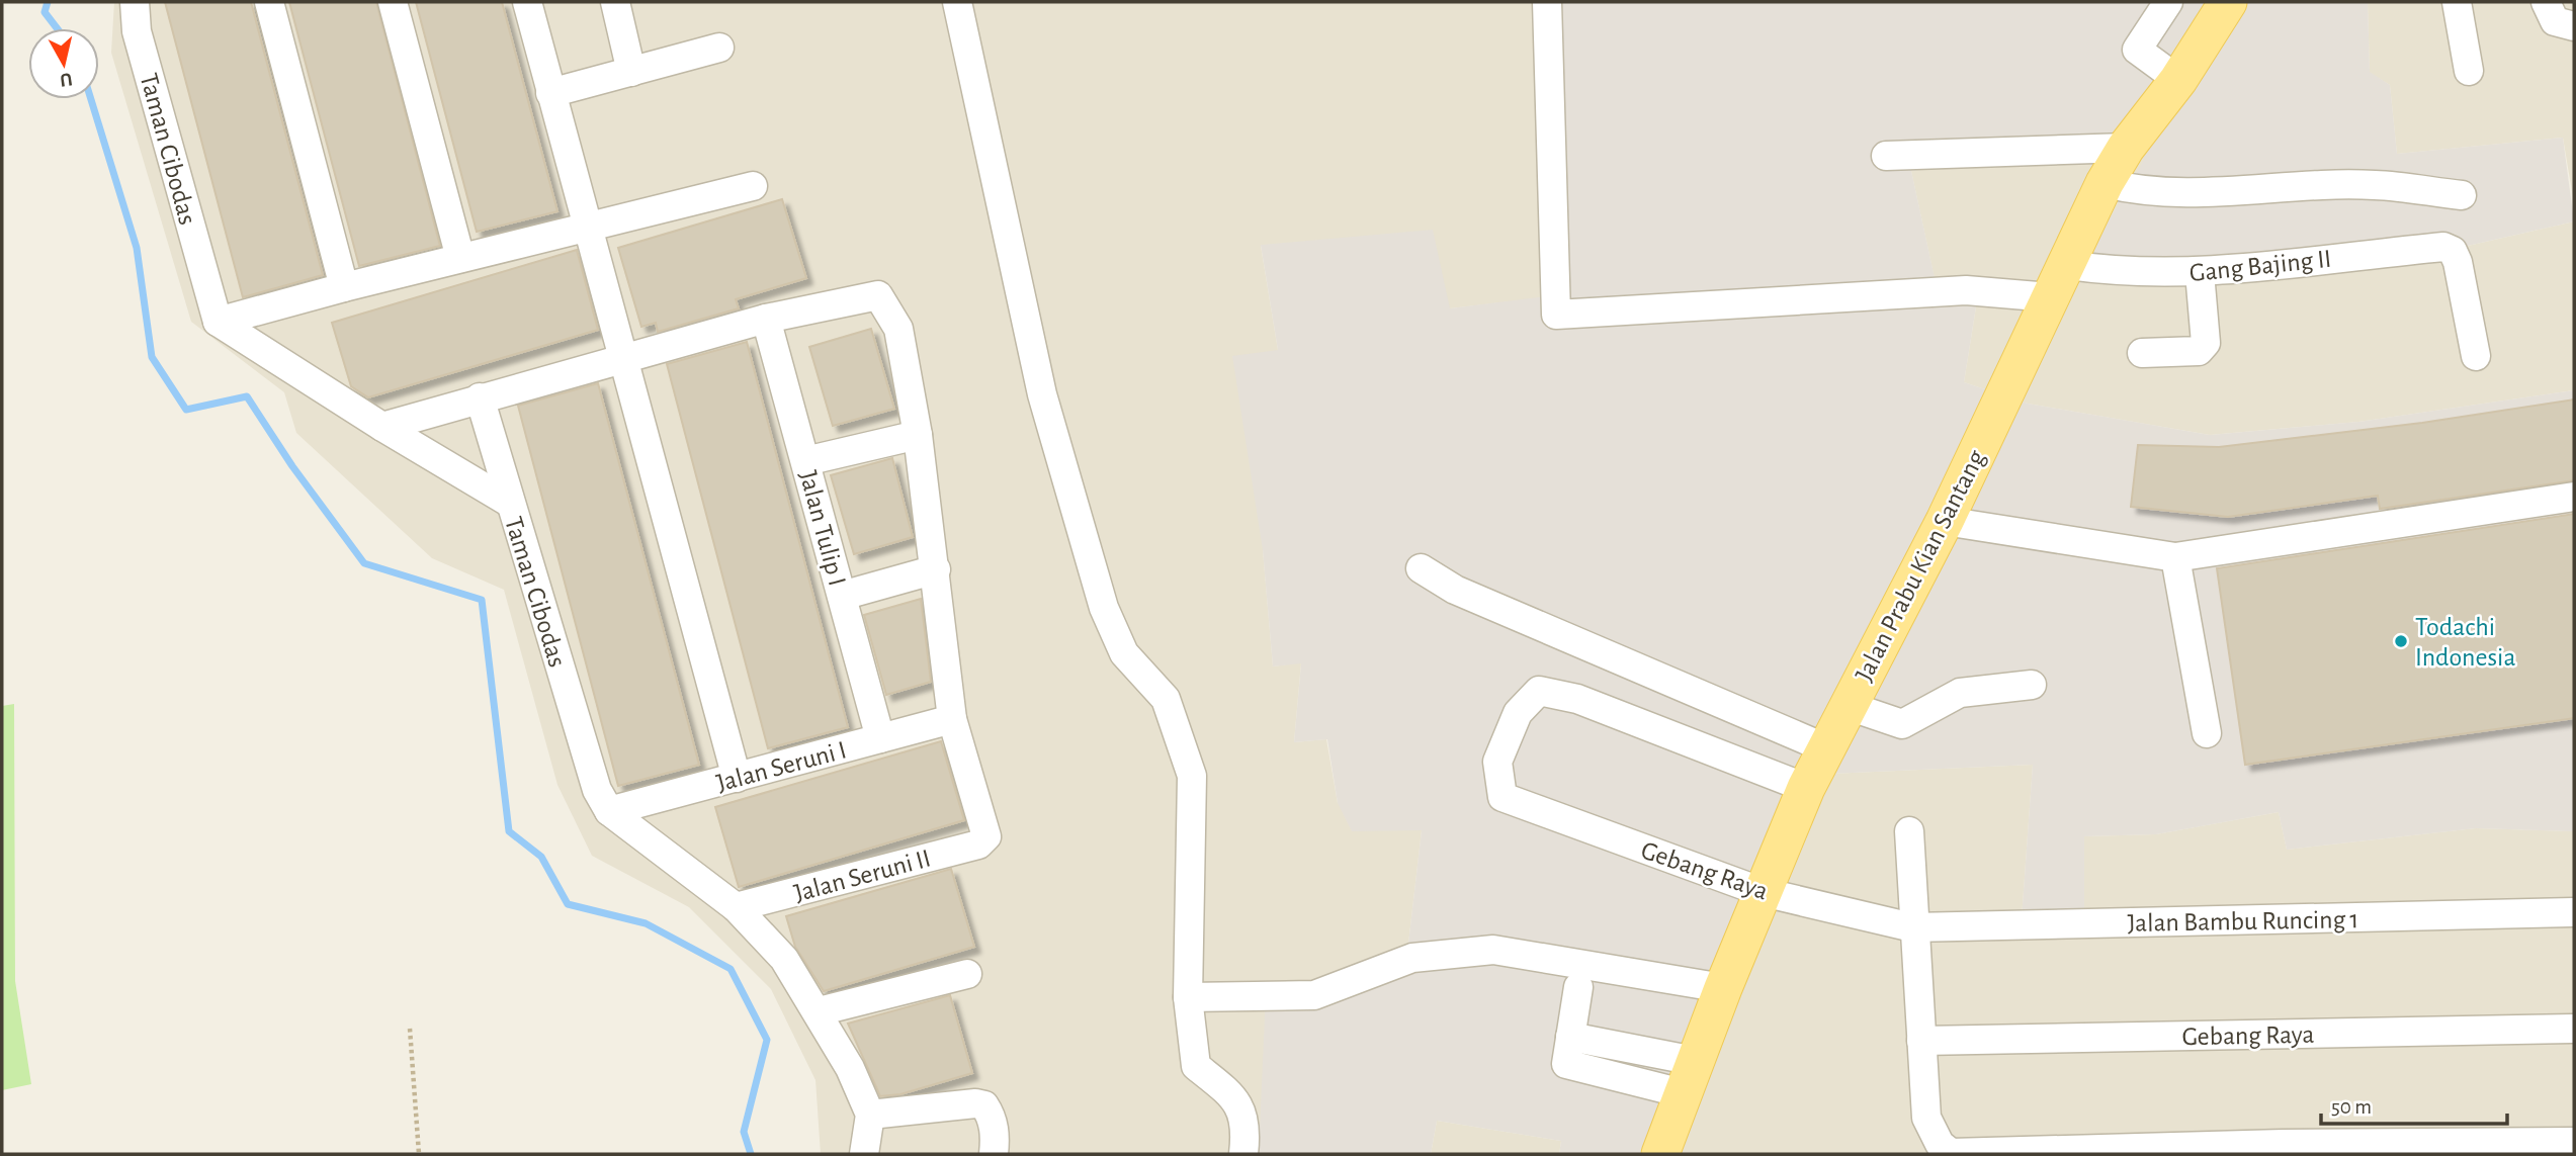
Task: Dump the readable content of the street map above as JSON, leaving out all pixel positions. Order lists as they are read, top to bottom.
{
  "streets": {
    "main road": ["Jalan Prabu Kian Santang"],
    "street": [
      "Taman Cibodas",
      "Gang Bajing II",
      "Jalan Tulip I",
      "Jalan Seruni I",
      "Gebang Raya",
      "Jalan Seruni II",
      "Jalan Bambu Runcing 1"
    ]
  },
  "crossings": [
    ["Taman Cibodas", "Jalan Seruni I"],
    ["Taman Cibodas", "Jalan Seruni II"],
    ["Gang Bajing II", "Jalan Prabu Kian Santang"],
    ["Jalan Tulip I", "Jalan Seruni I"],
    ["Jalan Prabu Kian Santang", "Gebang Raya"],
    ["Jalan Seruni I", "Jalan Seruni II"],
    ["Gebang Raya", "Jalan Bambu Runcing 1"]
  ],
  "places": ["Todachi Indonesia"],
  "scale_bar": "50 m",
  "north": "bottom"
}
